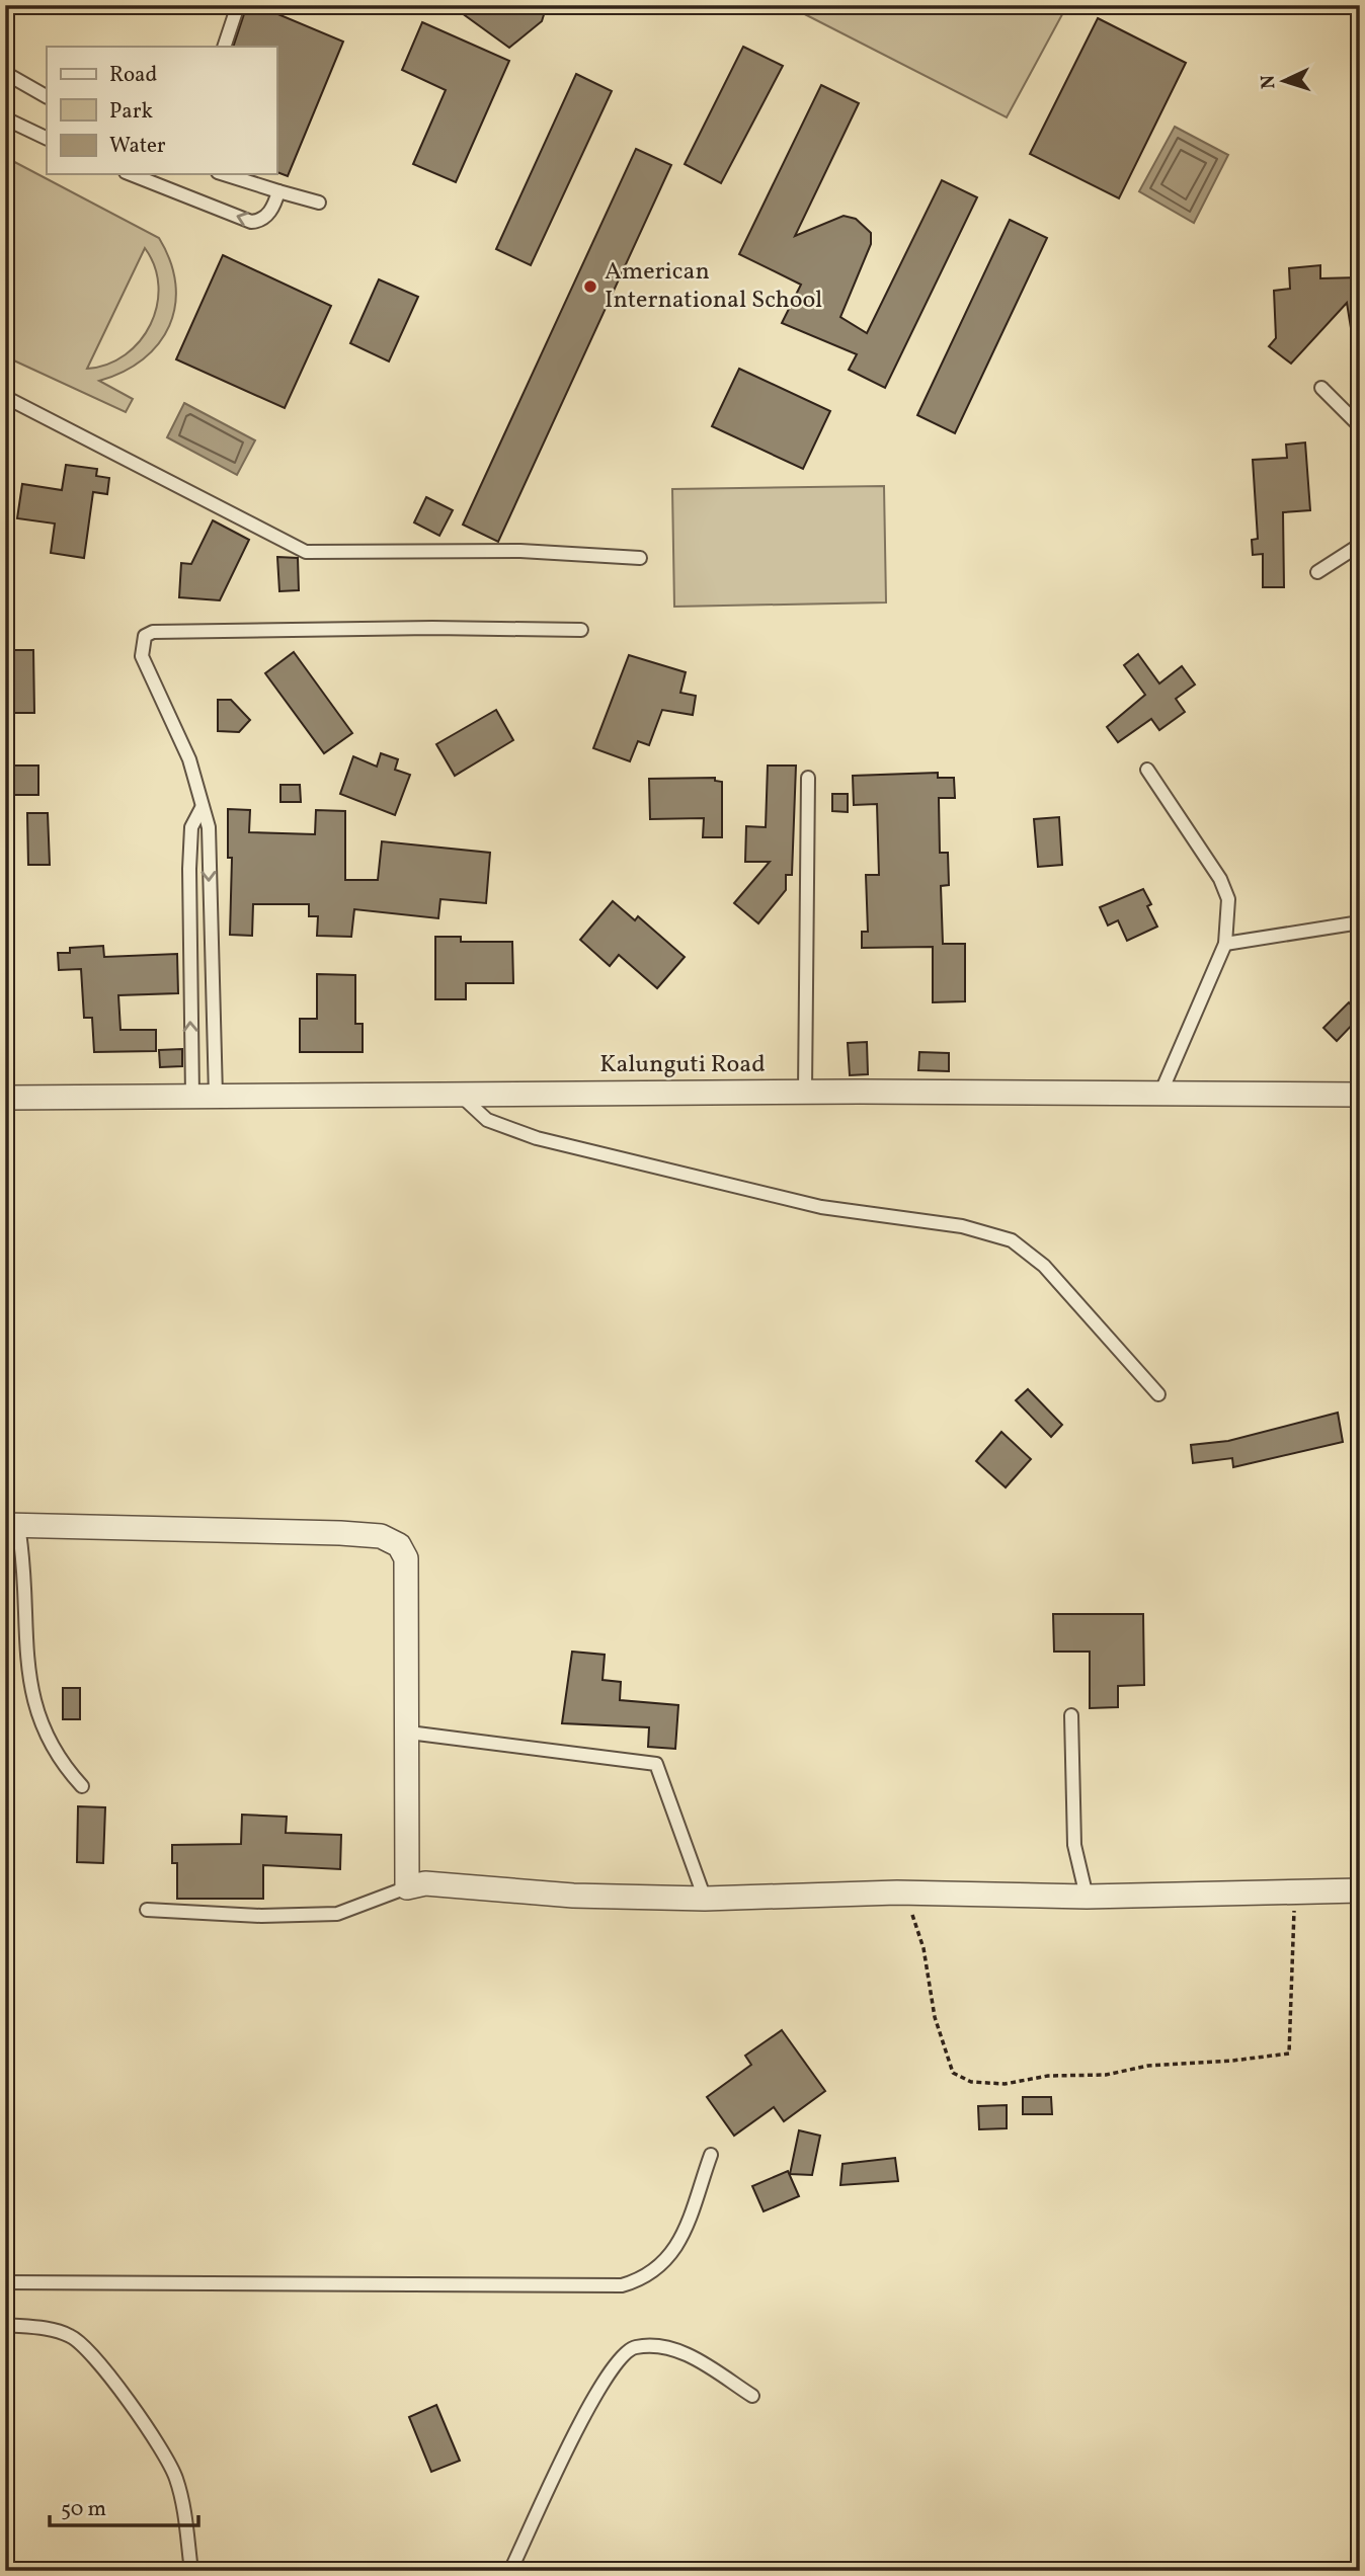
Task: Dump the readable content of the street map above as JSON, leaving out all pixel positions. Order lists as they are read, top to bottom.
{
  "streets": {
    "street": ["Kalunguti Road"]
  },
  "places": ["American International School"],
  "legend": ["Road", "Park", "Water"],
  "scale_bar": "50 m",
  "north": "left"
}
